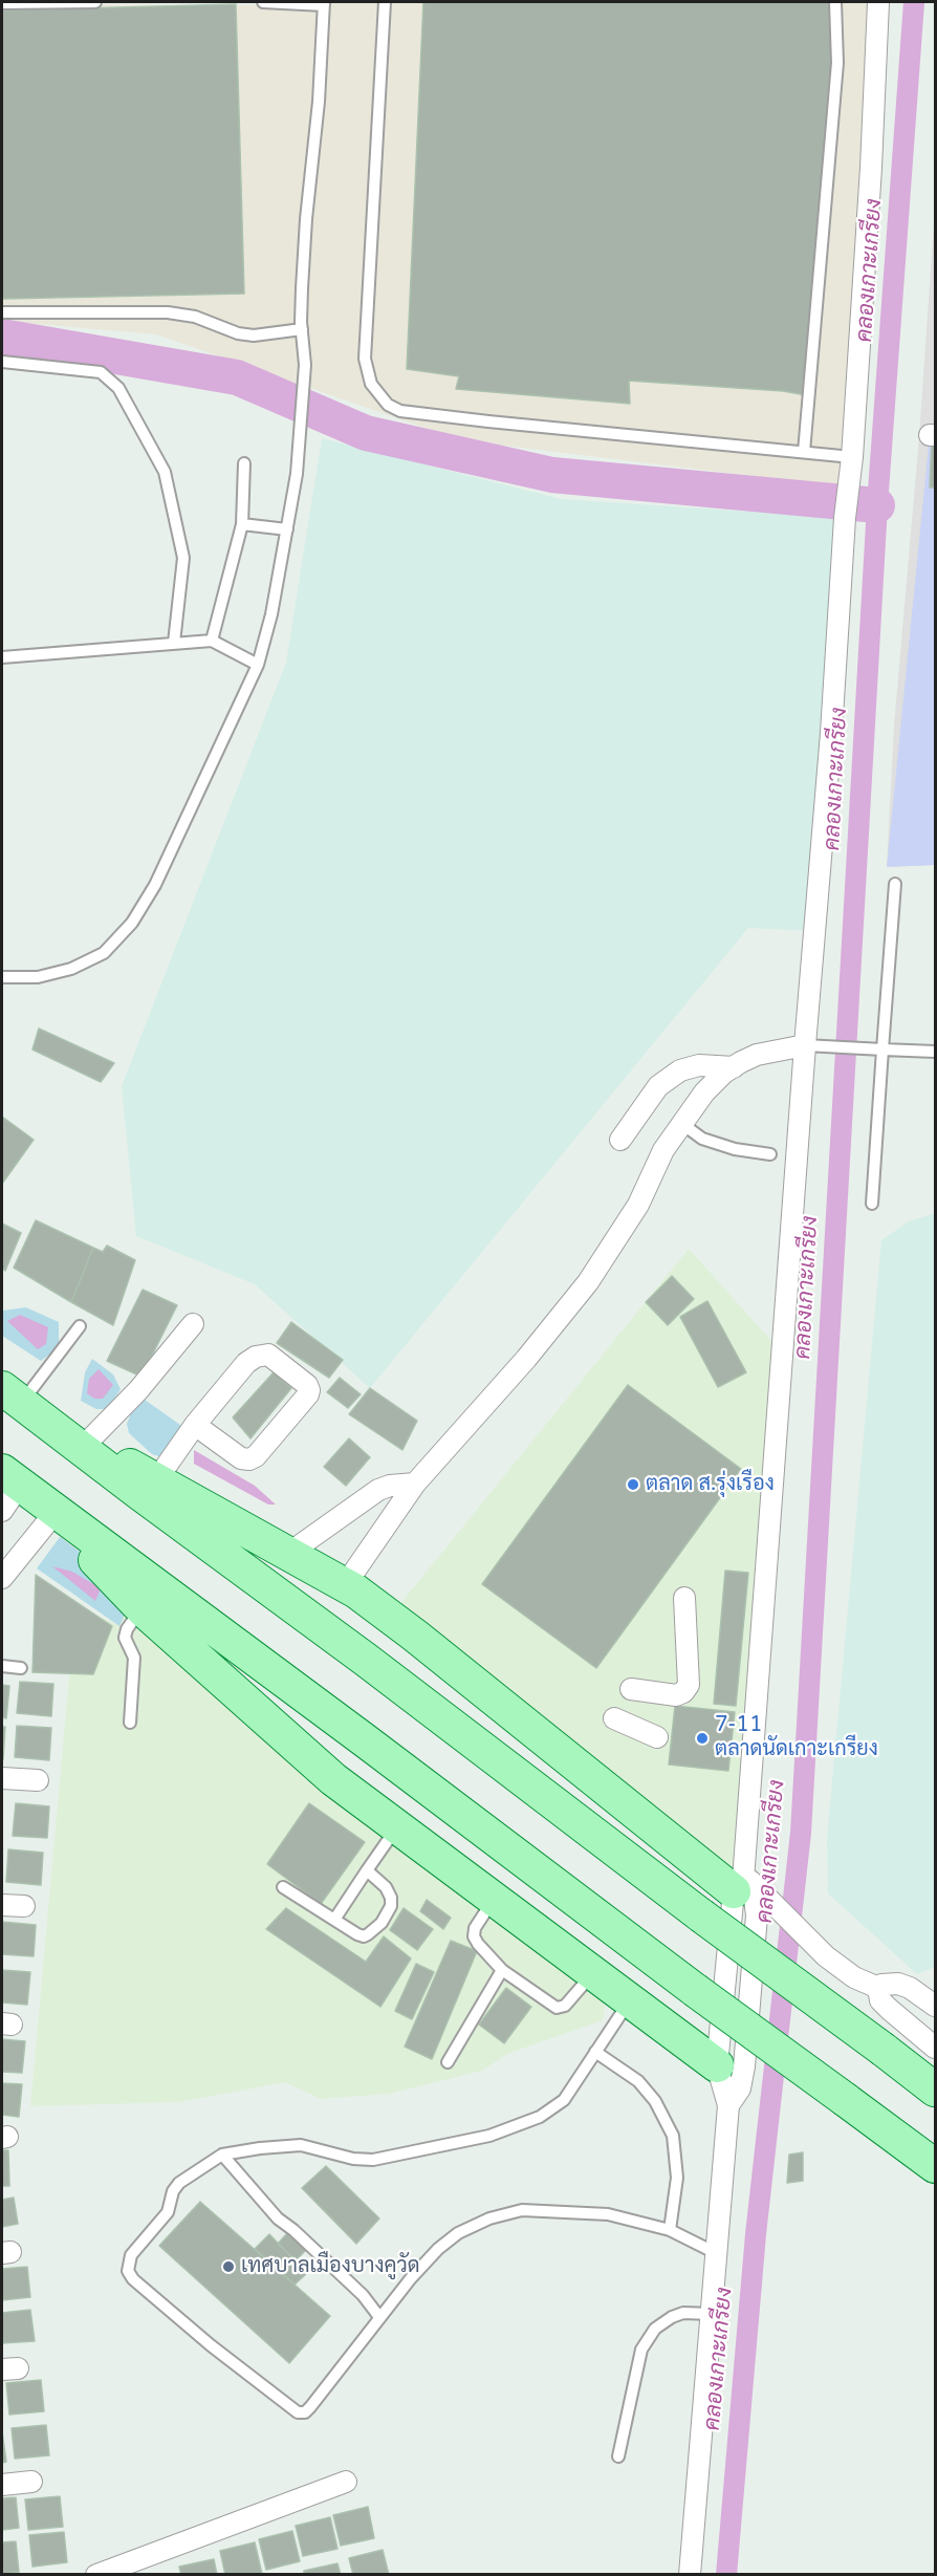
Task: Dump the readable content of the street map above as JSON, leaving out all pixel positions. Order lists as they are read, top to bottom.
{
  "water": ["คลองเกาะเกรียง"],
  "places": ["ตลาด ส.รุ่งเรือง", "7-11 ตลาดนัดเกาะเกรียง", "เทศบาลเมืองบางคูวัด"]
}
